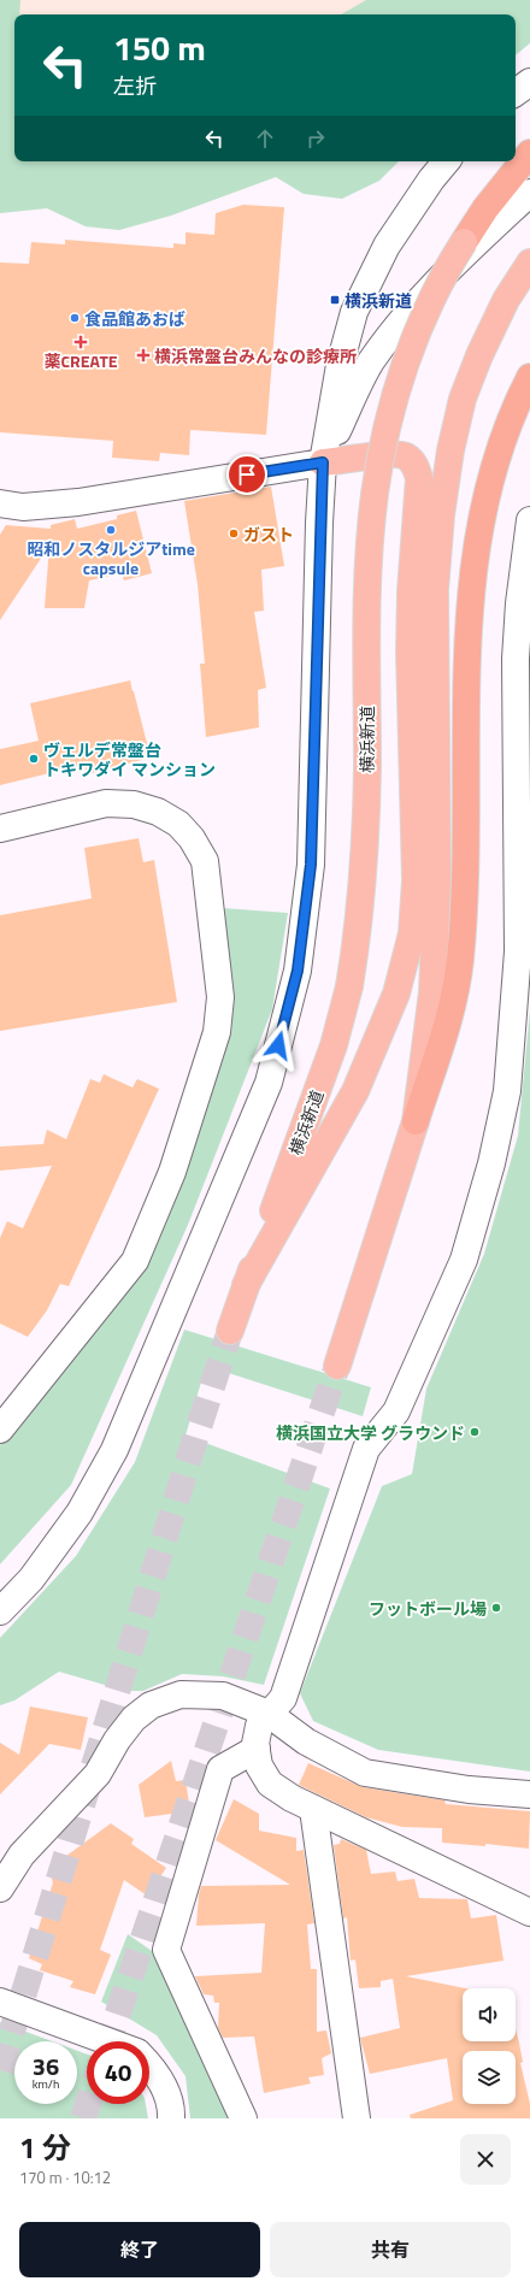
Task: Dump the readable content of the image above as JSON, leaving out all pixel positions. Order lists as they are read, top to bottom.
{
  "streets": {
    "highway": ["横浜新道"]
  },
  "places": {
    "transit": ["横浜新道"],
    "other": [
      "食品館あおば",
      "昭和ノスタルジアtime capsule",
      "ガスト",
      "ヴェルデ常盤台 トキワダイ マンション",
      "横浜国立大学 グラウンド",
      "フットボール場"
    ],
    "health": ["薬CREATE", "横浜常盤台みんなの診療所"]
  },
  "page": {
    "turn": ["150 m", "左折"],
    "speed": "36 km/h",
    "limit": "40",
    "heading": ["1 分", "170 m · 10:12"],
    "buttons": ["終了", "共有"]
  }
}
